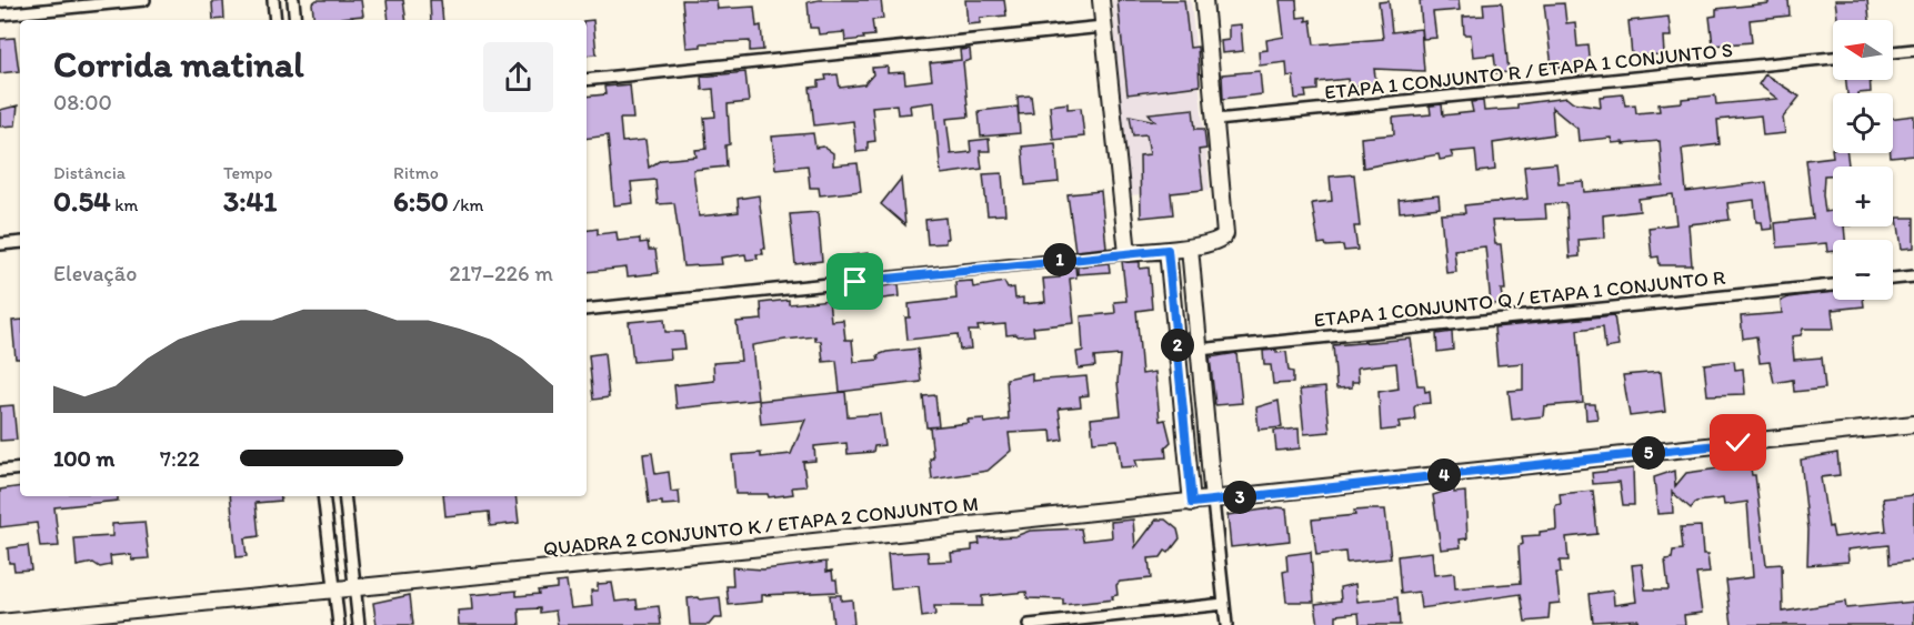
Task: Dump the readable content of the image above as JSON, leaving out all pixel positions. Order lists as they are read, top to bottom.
{
  "streets": {
    "street": ["ETAPA 1 CONJUNTO R / ETAPA 1 CONJUNTO S", "ETAPA 1 CONJUNTO Q / ETAPA 1 CONJUNTO R", "QUADRA 2 CONJUNTO K / ETAPA 2 CONJUNTO M"]
  },
  "north": "left",
  "page": {
    "map_buttons": ["+", "−"],
    "heading": ["Corrida matinal", "08:00"],
    "stats": [
      ["Distância", "0.54 km"],
      ["Tempo", "3:41"],
      ["Ritmo", "6:50 /km"]
    ],
    "pins": [
      "1",
      "2",
      "5",
      "4",
      "3"
    ],
    "chart": ["Elevação", "217–226 m"],
    "list": [
      {
        "name": "100 m",
        "note": "7:22"
      }
    ]
  }
}
